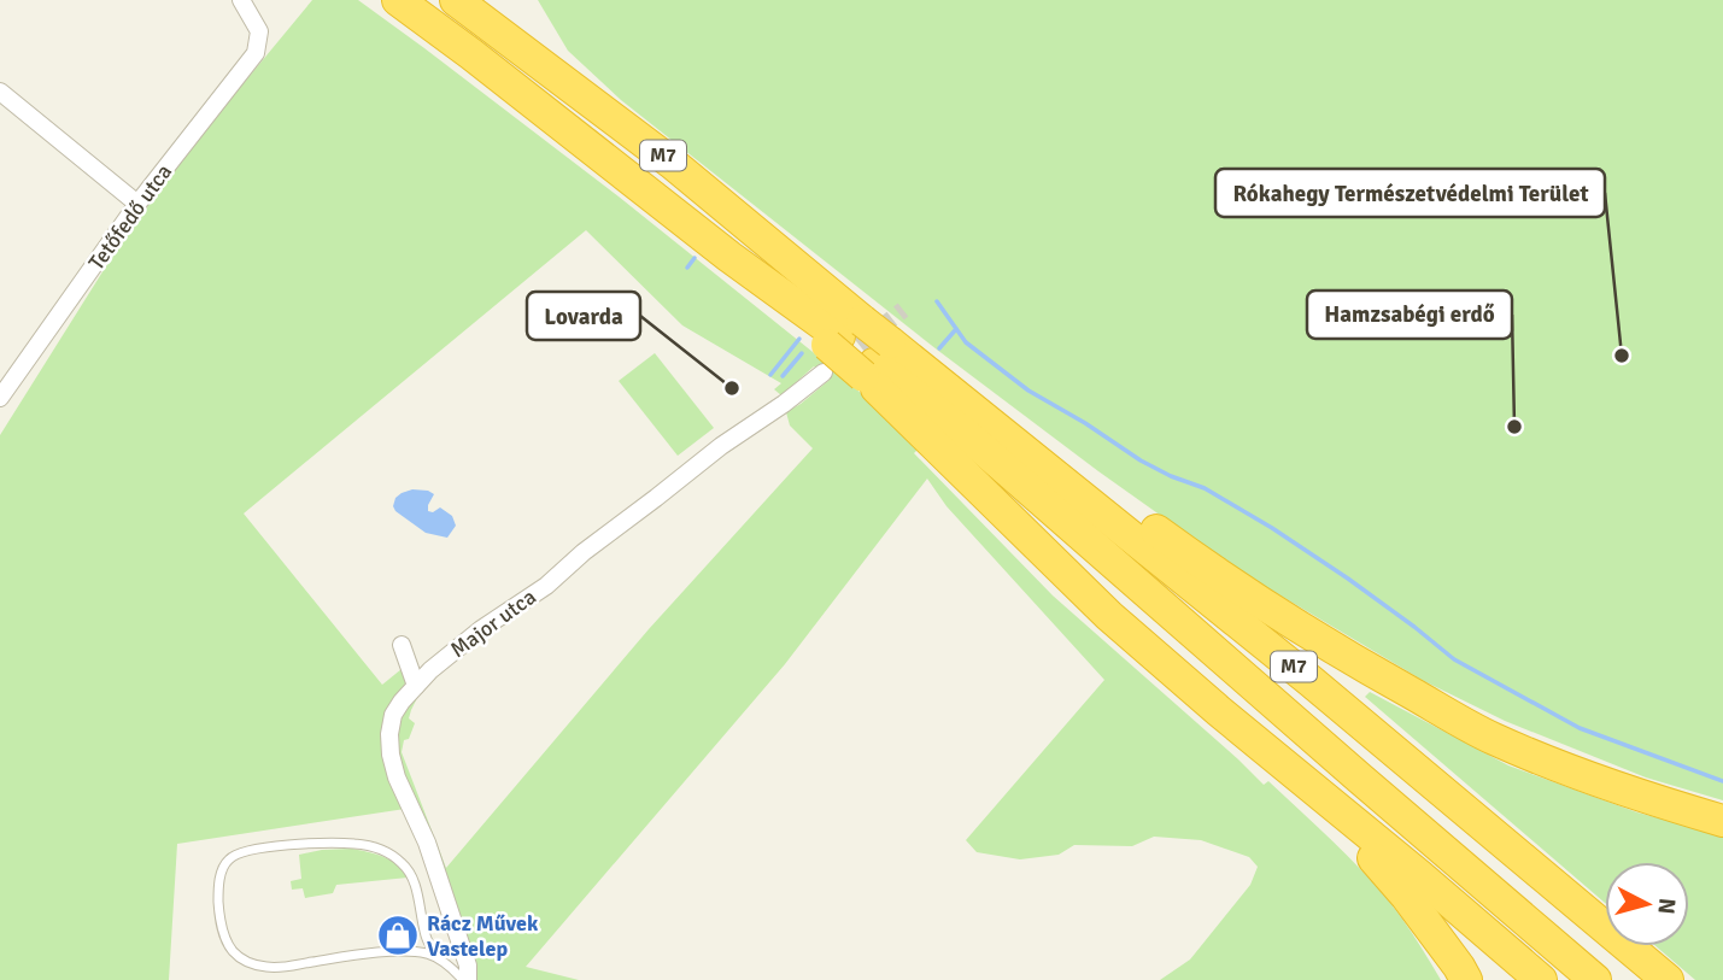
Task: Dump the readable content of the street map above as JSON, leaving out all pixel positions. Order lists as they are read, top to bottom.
{
  "streets": {
    "highway": ["M7"],
    "street": ["Tetőfedő utca", "Major utca"]
  },
  "crossings": [
    ["M7", "Major utca"]
  ],
  "places": {
    "other": ["Rókahegy Természetvédelmi Terület", "Lovarda", "Hamzsabégi erdő"],
    "shop": ["Rácz Művek Vastelep"]
  },
  "north": "right"
}
